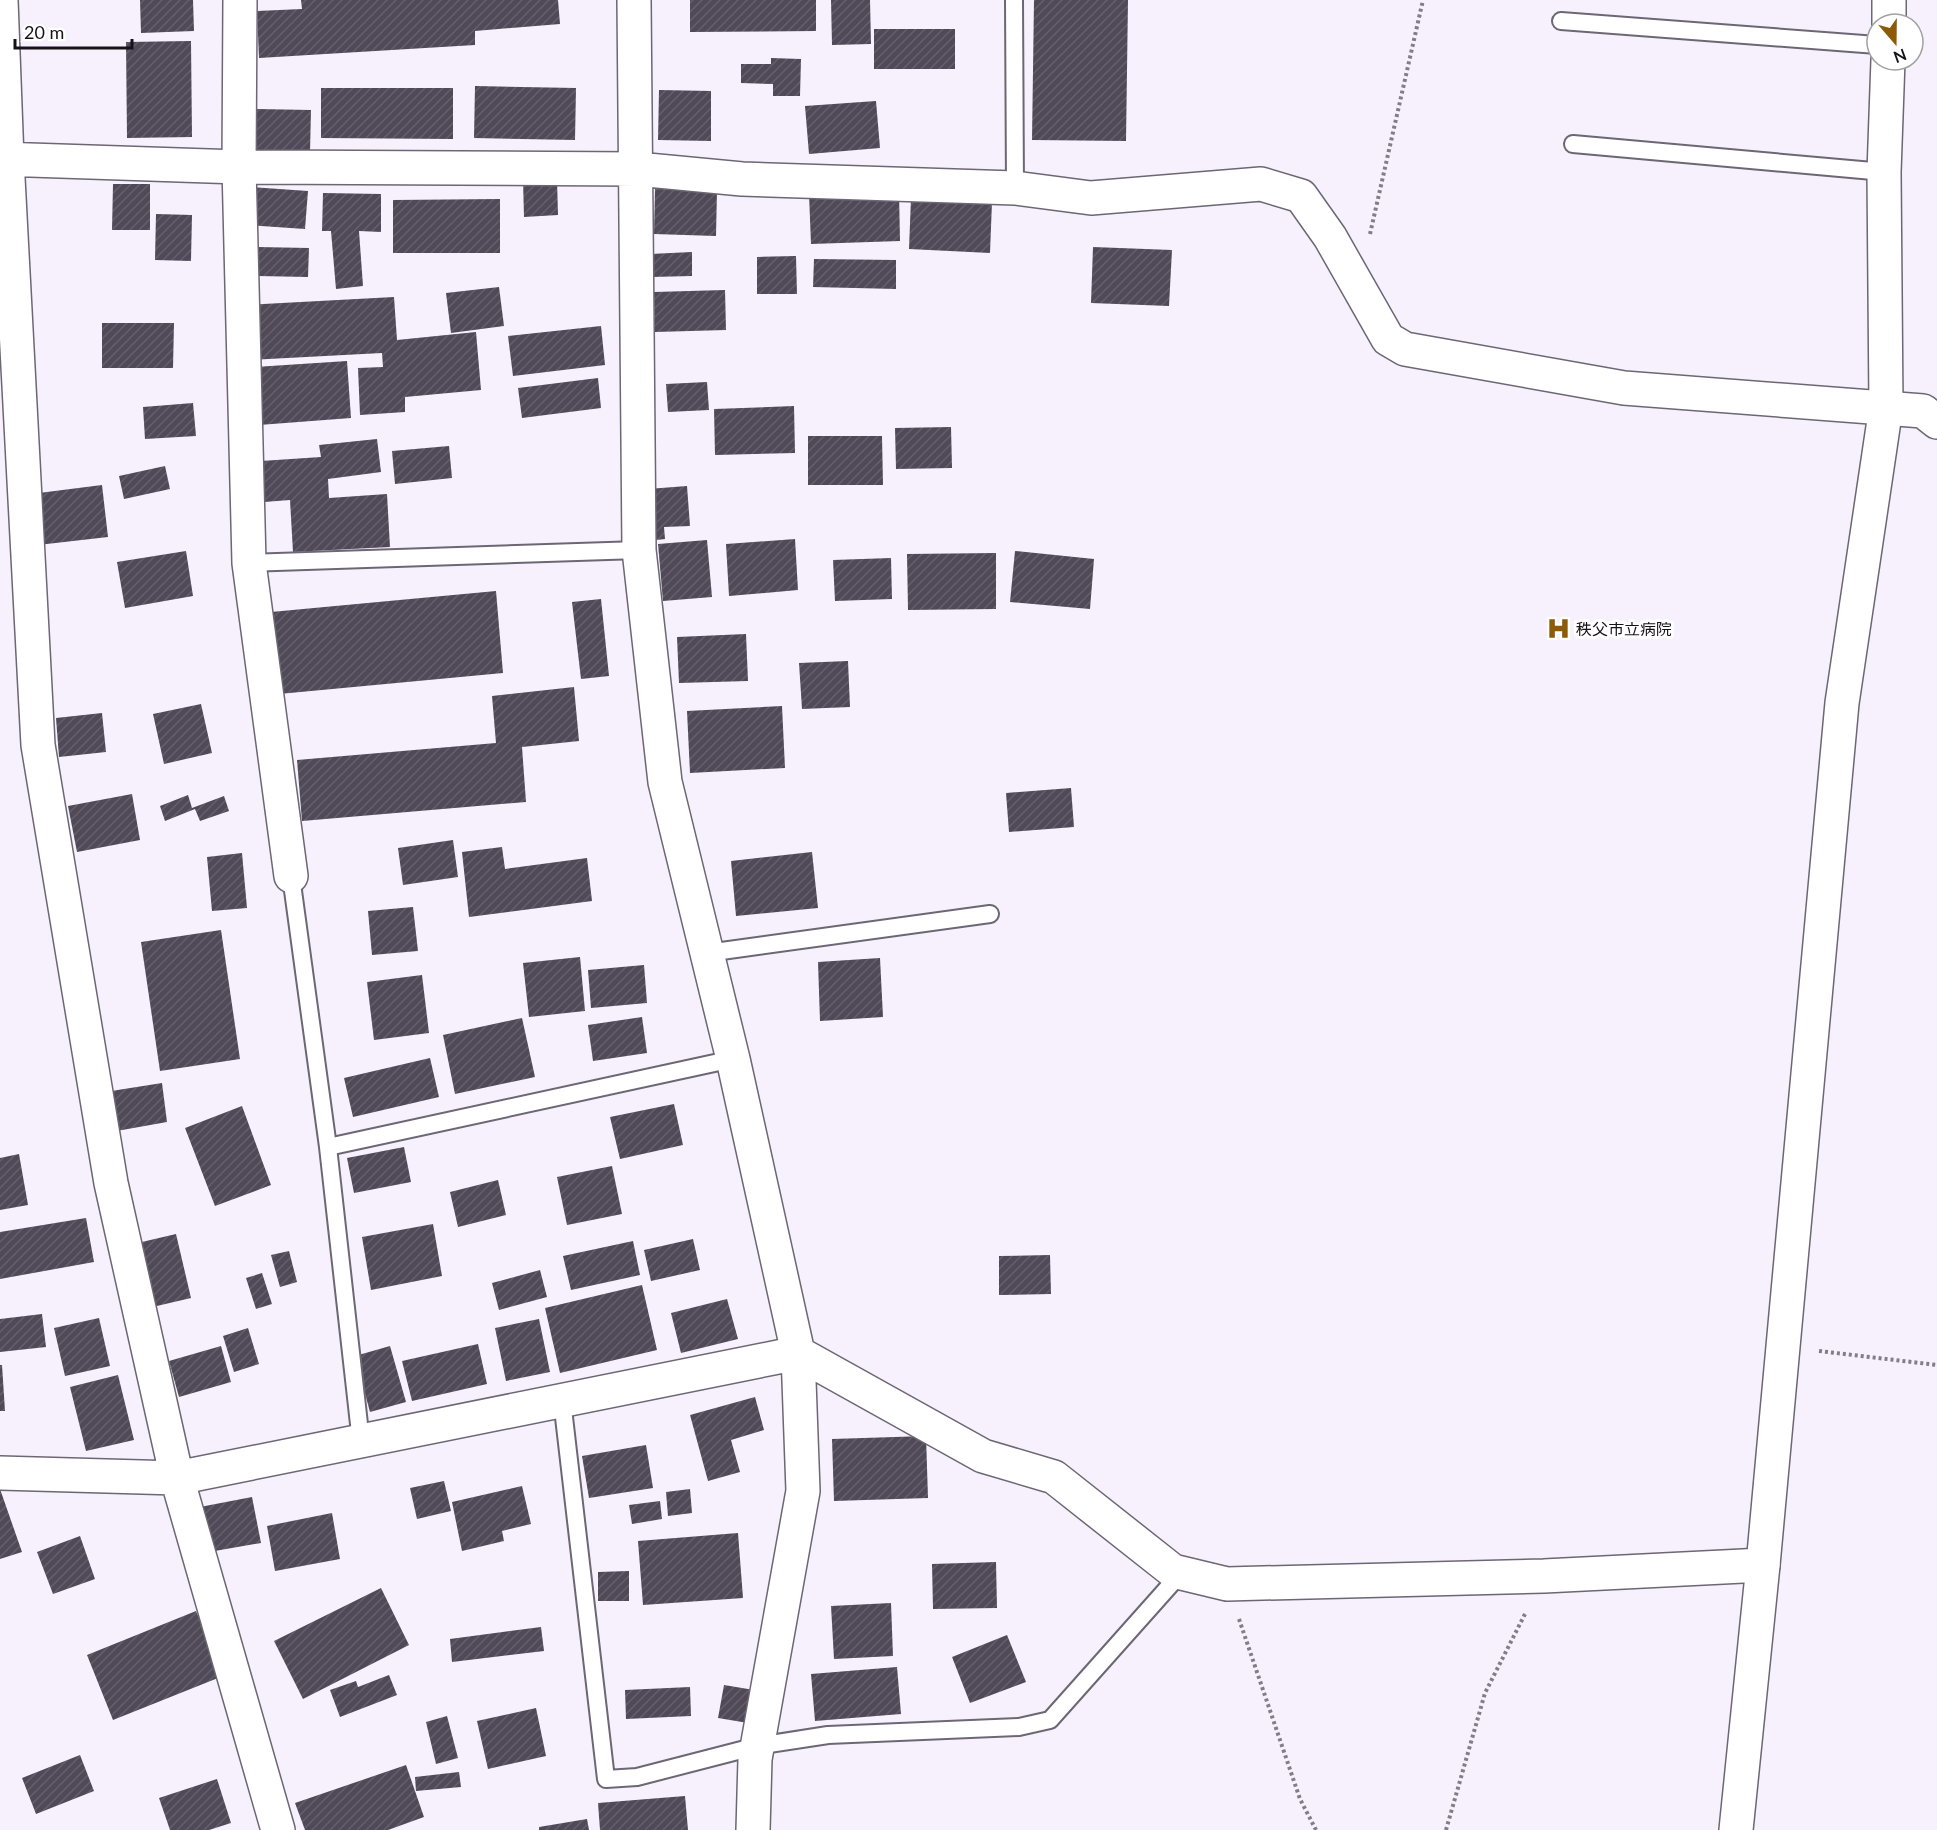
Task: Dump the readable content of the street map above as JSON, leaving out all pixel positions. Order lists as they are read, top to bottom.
{
  "places": {
    "hospital": ["秩父市立病院"]
  },
  "scale_bar": "20 m",
  "north": "bottom"
}
